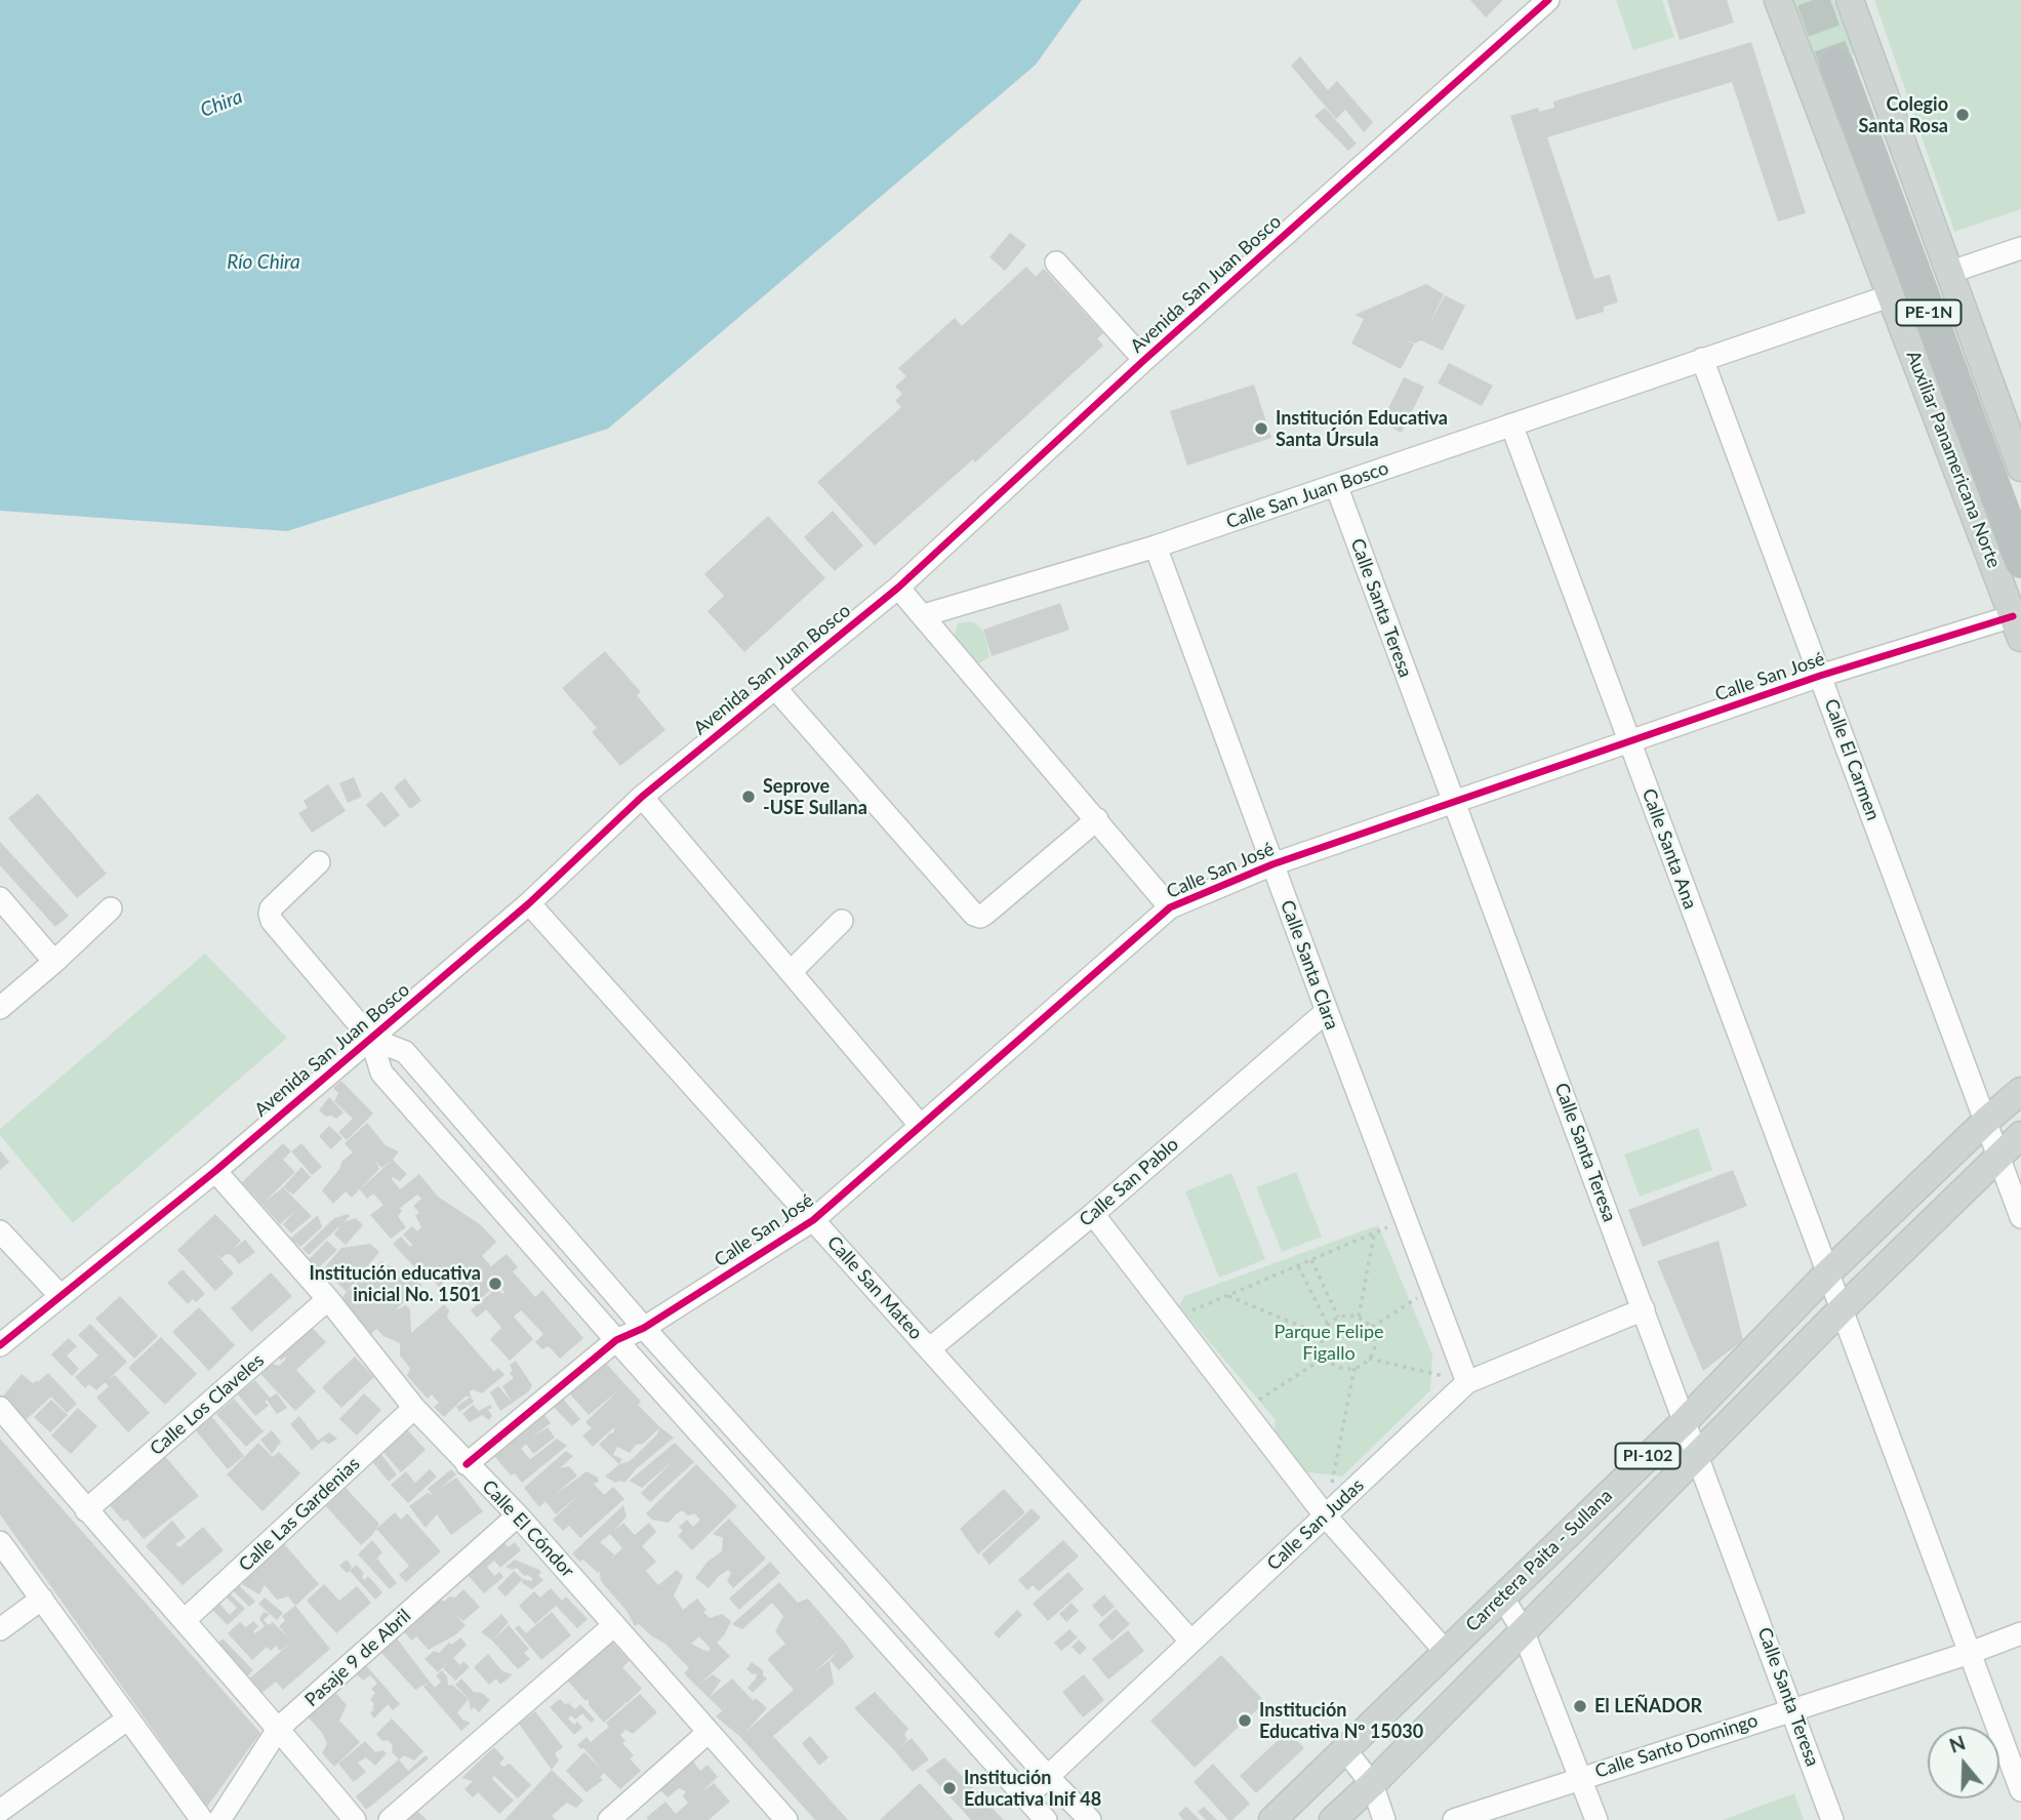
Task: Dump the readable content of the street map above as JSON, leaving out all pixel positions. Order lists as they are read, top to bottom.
{
  "streets": {
    "highway": ["PE-1N"],
    "main road": ["Auxiliar Panamericana Norte", "PI-102", "Carretera Paita - Sullana"],
    "street": [
      "Avenida San Juan Bosco",
      "Calle San Juan Bosco",
      "Calle Santa Teresa",
      "Calle San José",
      "Calle El Carmen",
      "Calle Santa Ana",
      "Calle Santa Clara",
      "Calle San Pablo",
      "Calle San Mateo",
      "Calle Los Claveles",
      "Calle Las Gardenias",
      "Calle San Judas",
      "Calle El Cóndor",
      "Pasaje 9 de Abril",
      "Calle Santo Domingo"
    ]
  },
  "crossings": [
    ["Avenida San Juan Bosco", "Calle San Mateo"],
    ["Avenida San Juan Bosco", "Calle El Cóndor"],
    ["Auxiliar Panamericana Norte", "Calle San Juan Bosco"],
    ["Auxiliar Panamericana Norte", "Calle San José"],
    ["Calle San Juan Bosco", "Calle Santa Teresa"],
    ["Calle San Juan Bosco", "Calle El Carmen"],
    ["Calle San Juan Bosco", "Calle Santa Ana"],
    ["Calle San Juan Bosco", "Calle Santa Clara"],
    ["Calle Santa Teresa", "Calle San José"],
    ["Calle Santa Teresa", "Calle San Judas"],
    ["Calle Santa Teresa", "Carretera Paita - Sullana"],
    ["Calle Santa Teresa", "Calle Santo Domingo"],
    ["Calle San José", "Calle El Carmen"],
    ["Calle San José", "Calle Santa Ana"],
    ["Calle San José", "Calle Santa Clara"],
    ["Calle San José", "Calle San Mateo"],
    ["Calle San José", "Calle El Cóndor"],
    ["Calle El Carmen", "Carretera Paita - Sullana"],
    ["Calle Santa Ana", "Carretera Paita - Sullana"],
    ["Calle Santa Ana", "Calle Santo Domingo"],
    ["Calle Santa Clara", "Calle San Pablo"],
    ["Calle Santa Clara", "Calle San Judas"],
    ["Calle San Pablo", "Calle San Mateo"],
    ["Calle San Mateo", "Calle San Judas"],
    ["Calle Los Claveles", "Calle El Cóndor"],
    ["Calle Las Gardenias", "Calle El Cóndor"],
    ["Calle El Cóndor", "Pasaje 9 de Abril"]
  ],
  "water": ["Chira", "Río Chira"],
  "parks": ["Parque Felipe Figallo"],
  "places": [
    "Colegio Santa Rosa",
    "Institución Educativa Santa Úrsula",
    "Seprove -USE Sullana",
    "Institución educativa inicial No. 1501",
    "El LEÑADOR",
    "Institución Educativa Nº 15030",
    "Institución Educativa Inif 48"
  ],
  "north": "top"
}
